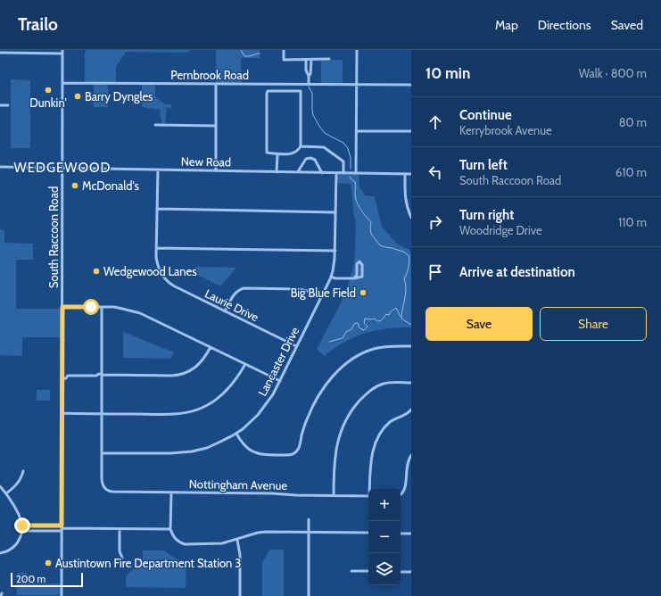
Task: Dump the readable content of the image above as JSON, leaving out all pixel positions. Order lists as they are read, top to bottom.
{
  "streets": {
    "street": [
      "Pembrook Road",
      "New Road",
      "South Raccoon Road",
      "Laurie Drive",
      "Lancaster Drive",
      "Nottingham Avenue"
    ]
  },
  "crossings": [
    ["Pembrook Road", "South Raccoon Road"],
    ["New Road", "South Raccoon Road"],
    ["New Road", "Laurie Drive"],
    ["New Road", "Lancaster Drive"],
    ["Laurie Drive", "Lancaster Drive"],
    ["Lancaster Drive", "Nottingham Avenue"]
  ],
  "districts": ["WEDGEWOOD"],
  "places": [
    "Dunkin'",
    "Barry Dyngles",
    "McDonald's",
    "Wedgewood Lanes",
    "Big Blue Field",
    "Austintown Fire Department Station 3"
  ],
  "scale_bar": "200 m",
  "page": {
    "header": "Trailo",
    "nav": ["Map", "Directions", "Saved"],
    "heading": ["10 min", "Walk · 800 m"],
    "list": [
      ["Continue", "Kerrybrook Avenue", "80 m"],
      ["Turn left", "South Raccoon Road", "610 m"],
      ["Turn right", "Woodridge Drive", "110 m"],
      "Arrive at destination"
    ],
    "buttons": ["Save", "Share"],
    "map_buttons": ["+", "−"],
    "scale": "200 m"
  }
}
